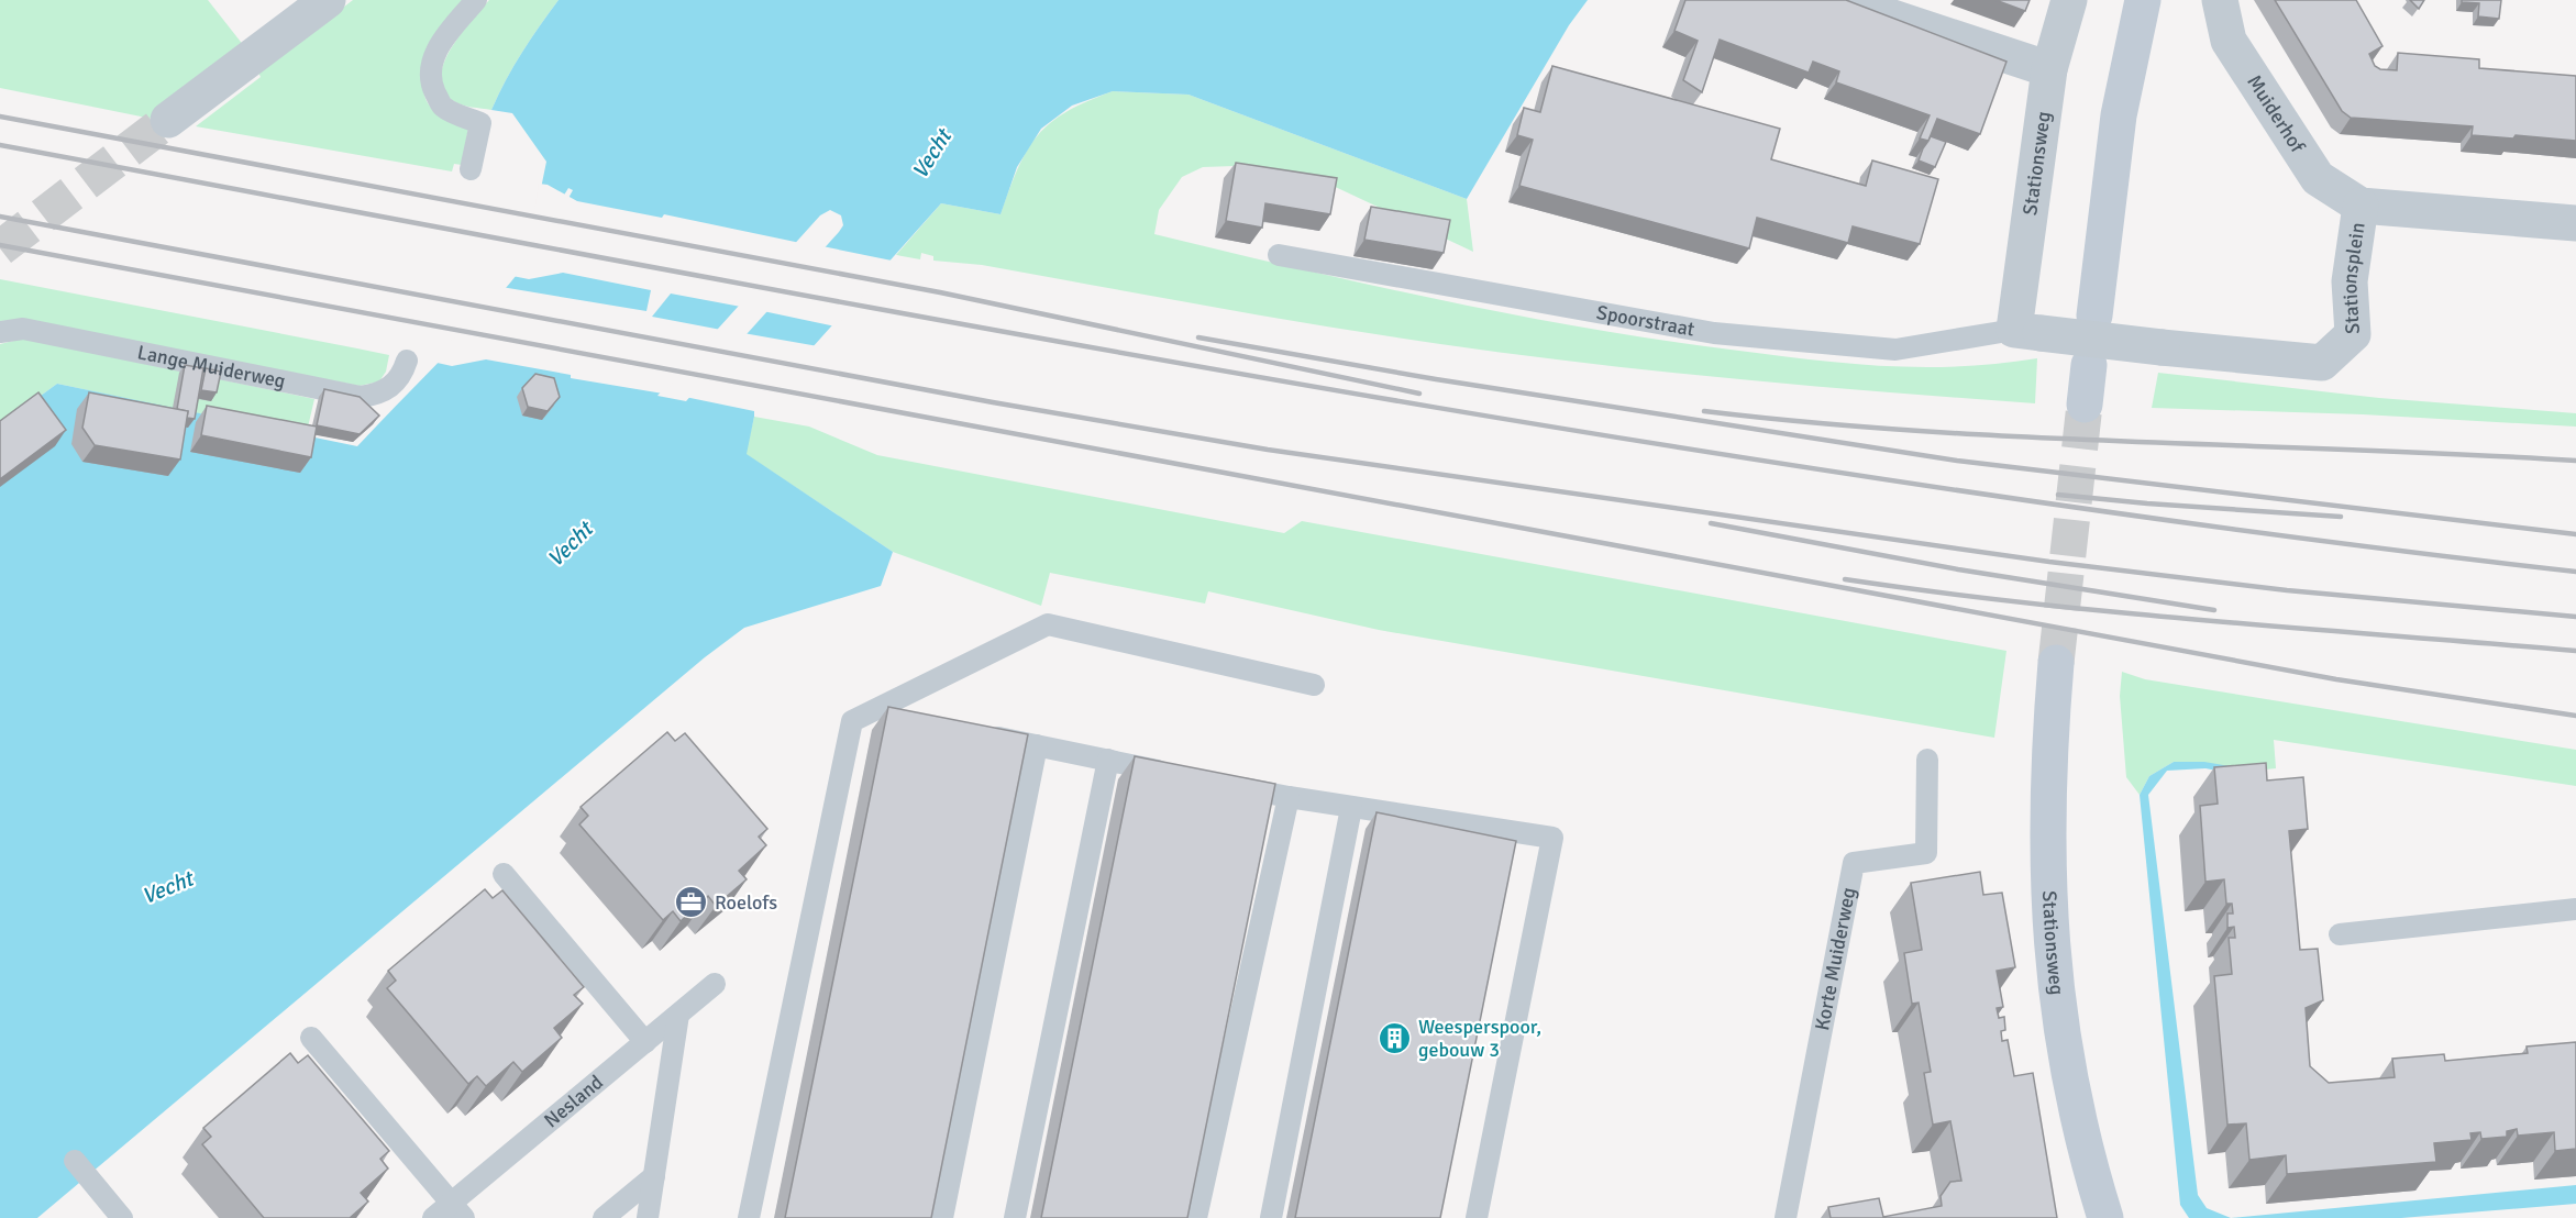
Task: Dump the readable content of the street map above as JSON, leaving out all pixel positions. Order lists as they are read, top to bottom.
{
  "streets": {
    "main road": ["Stationsweg"],
    "street": ["Muiderhof", "Stationsplein"],
    "lane": [
      "Spoorstraat",
      "Lange Muiderweg",
      "Korte Muiderweg",
      "Nesland"
    ]
  },
  "crossings": [
    ["Muiderhof", "Stationsplein"],
    ["Stationsweg", "Stationsplein"],
    ["Stationsweg", "Spoorstraat"],
    ["Stationsplein", "Spoorstraat"]
  ],
  "water": ["Vecht"],
  "places": {
    "office": ["Roelofs"],
    "building": ["Weesperspoor, gebouw 3"]
  }
}
